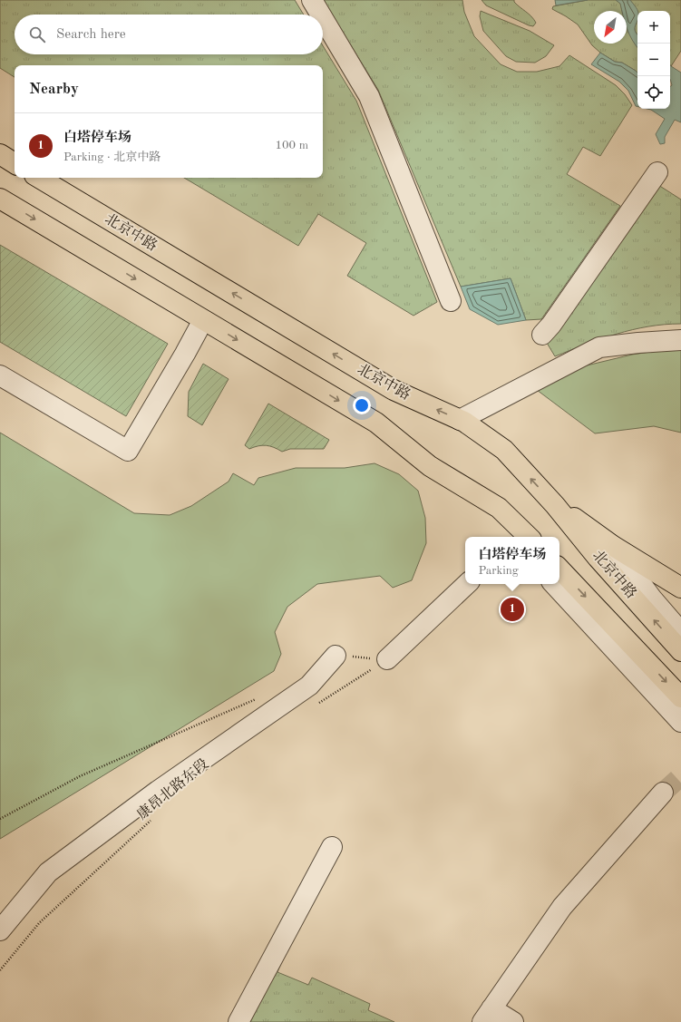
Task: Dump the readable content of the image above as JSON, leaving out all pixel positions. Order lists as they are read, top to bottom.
{
  "streets": {
    "main road": ["北京中路"],
    "path": ["康昂北路东段"]
  },
  "north": "bottom left",
  "page": {
    "map_buttons": ["+", "−"],
    "search": "Search here",
    "heading": "Nearby",
    "list": [
      {
        "mark": "1",
        "name": "白塔停车场",
        "note": "Parking · 北京中路",
        "value": "100 m"
      }
    ],
    "popup": ["白塔停车场", "Parking"],
    "pins": "1"
  }
}
